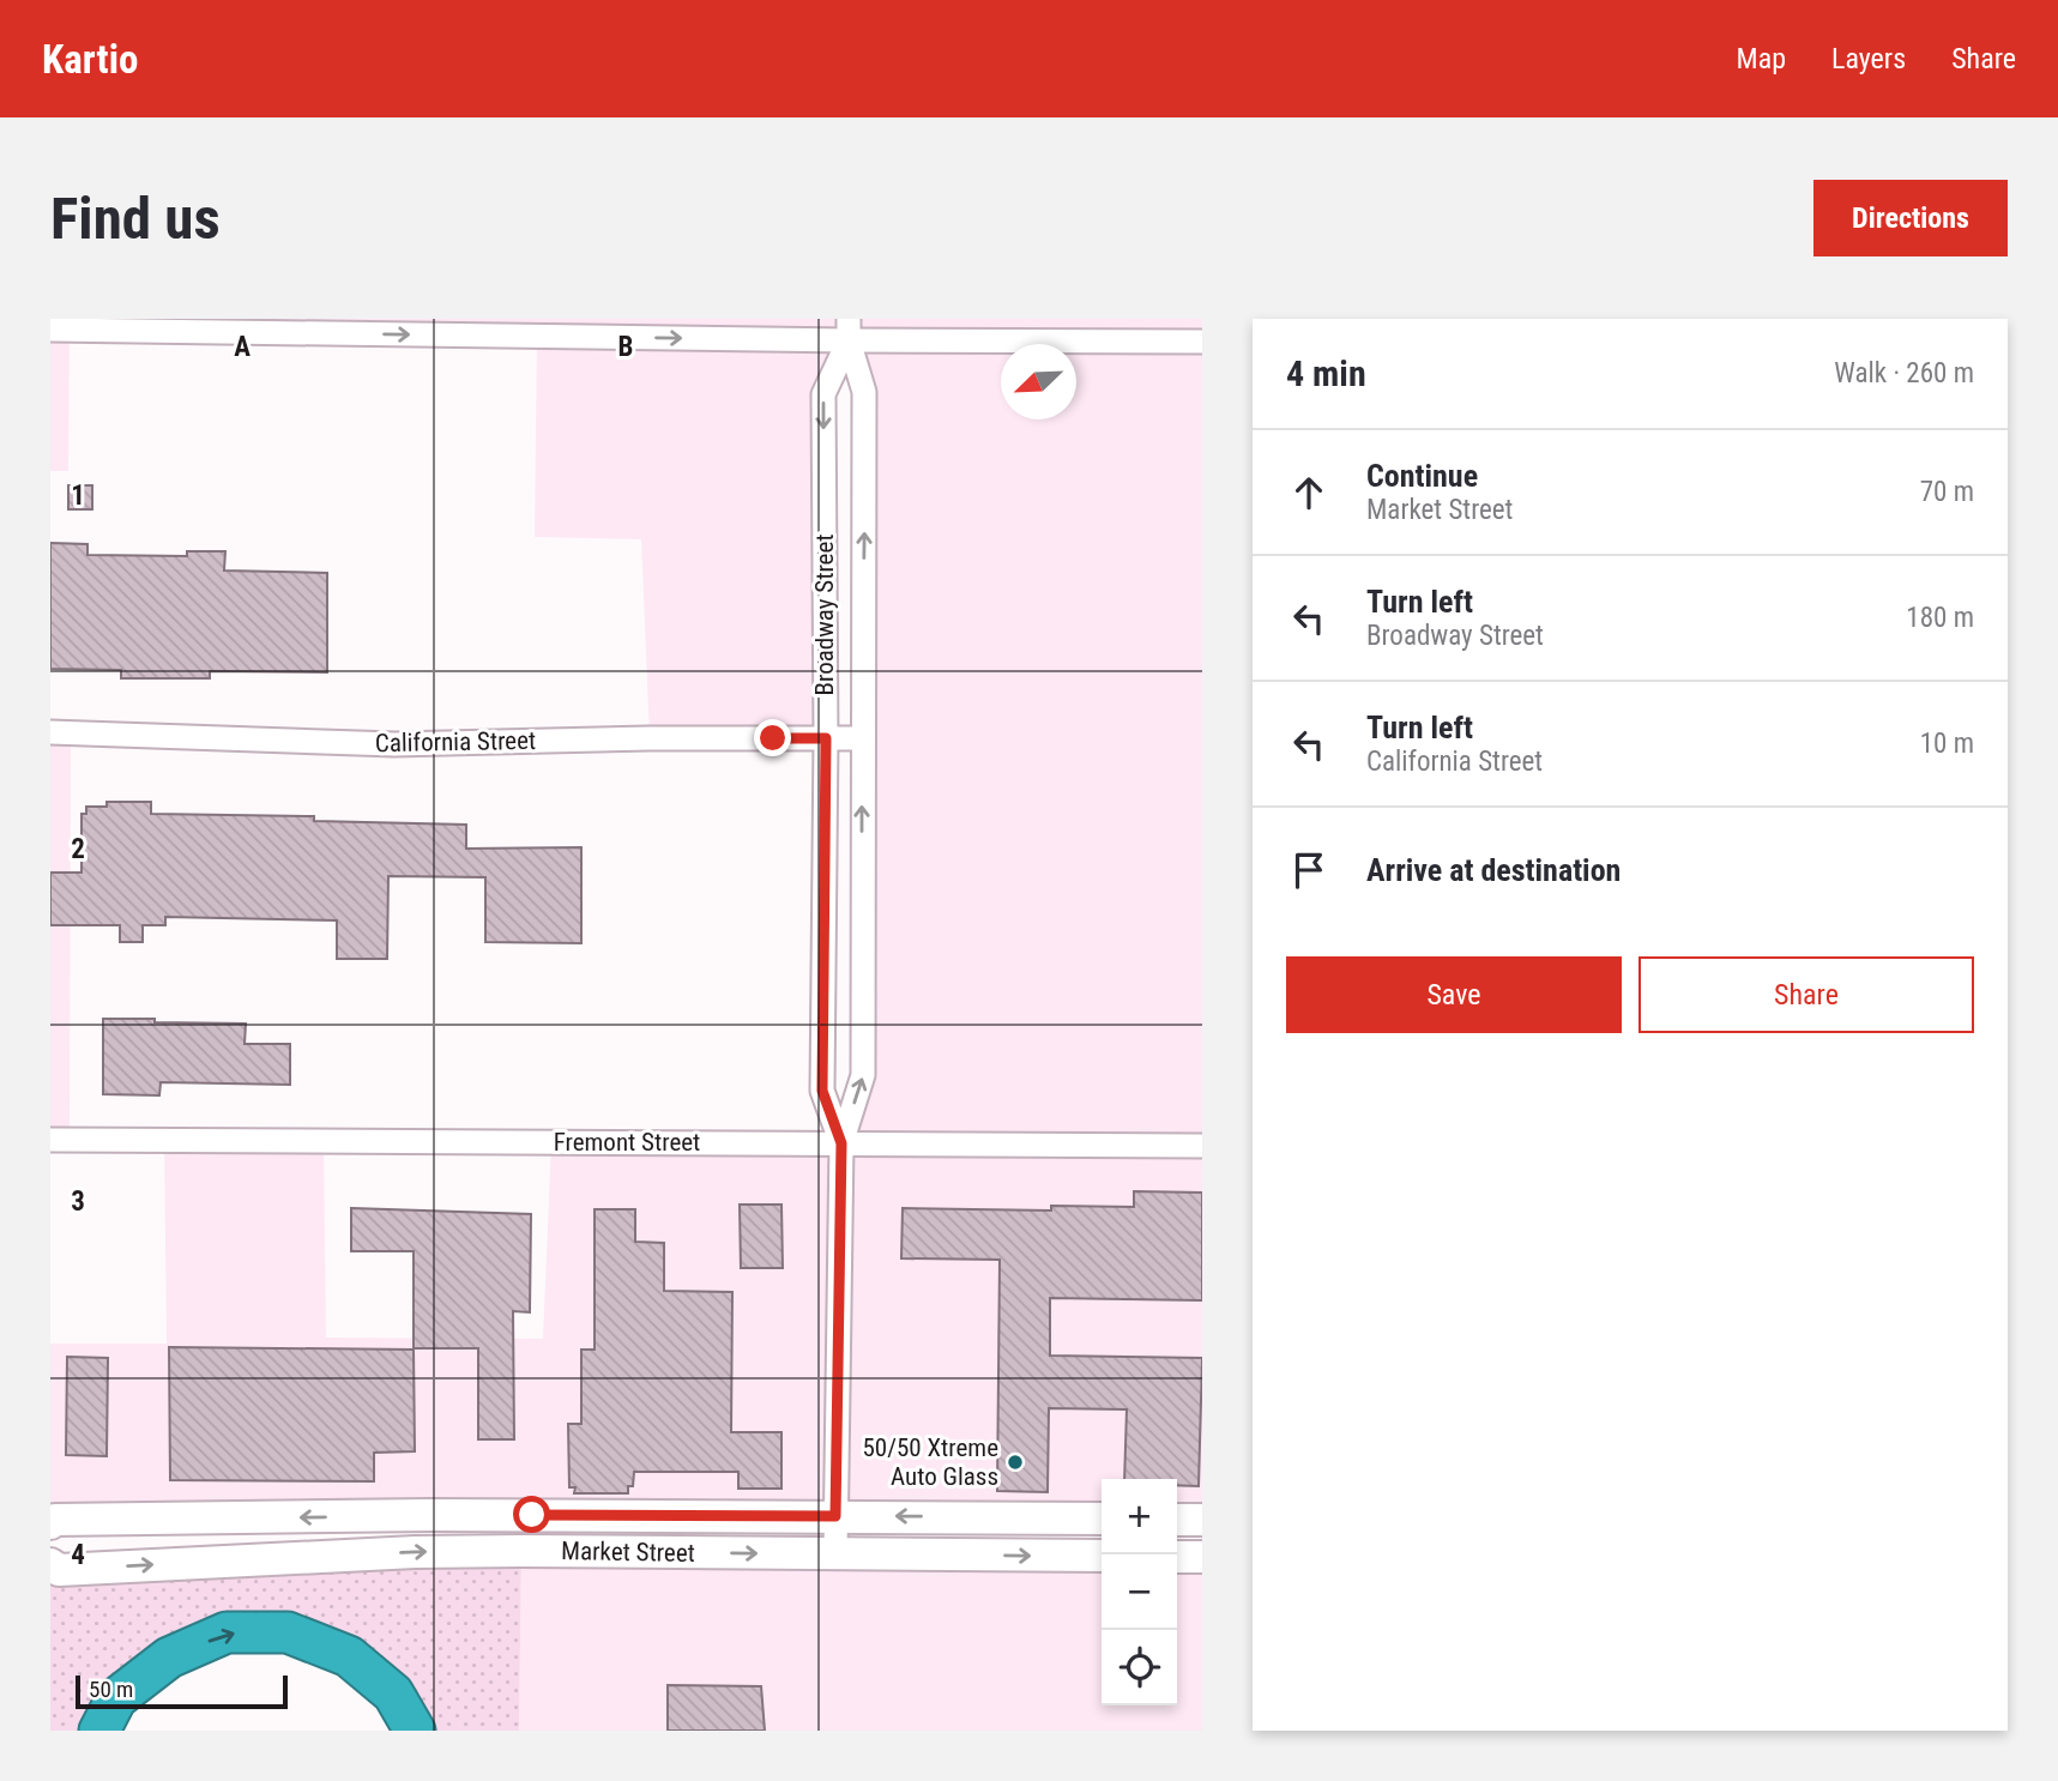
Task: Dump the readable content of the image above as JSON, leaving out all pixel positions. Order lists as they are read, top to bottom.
{
  "streets": {
    "main road": ["Market Street"],
    "street": ["Broadway Street", "California Street", "Fremont Street"]
  },
  "crossings": [
    ["Broadway Street", "California Street"],
    ["Broadway Street", "Fremont Street"],
    ["Broadway Street", "Market Street"]
  ],
  "places": ["50/50 Xtreme Auto Glass"],
  "scale_bar": "50 m",
  "north": "bottom left",
  "page": {
    "header": "Kartio",
    "nav": ["Map", "Layers", "Share"],
    "buttons": [
      "Directions",
      ["Save", "Share"]
    ],
    "title": "Find us",
    "heading": ["4 min", "Walk · 260 m"],
    "list": [
      ["Continue", "Market Street", "70 m"],
      ["Turn left", "Broadway Street", "180 m"],
      ["Turn left", "California Street", "10 m"],
      "Arrive at destination"
    ],
    "map_buttons": ["+", "−"],
    "scale": "50 m"
  },
  "grid": {
    "columns": ["A", "B"],
    "rows": [
      "1",
      "2",
      "3",
      "4"
    ]
  }
}
